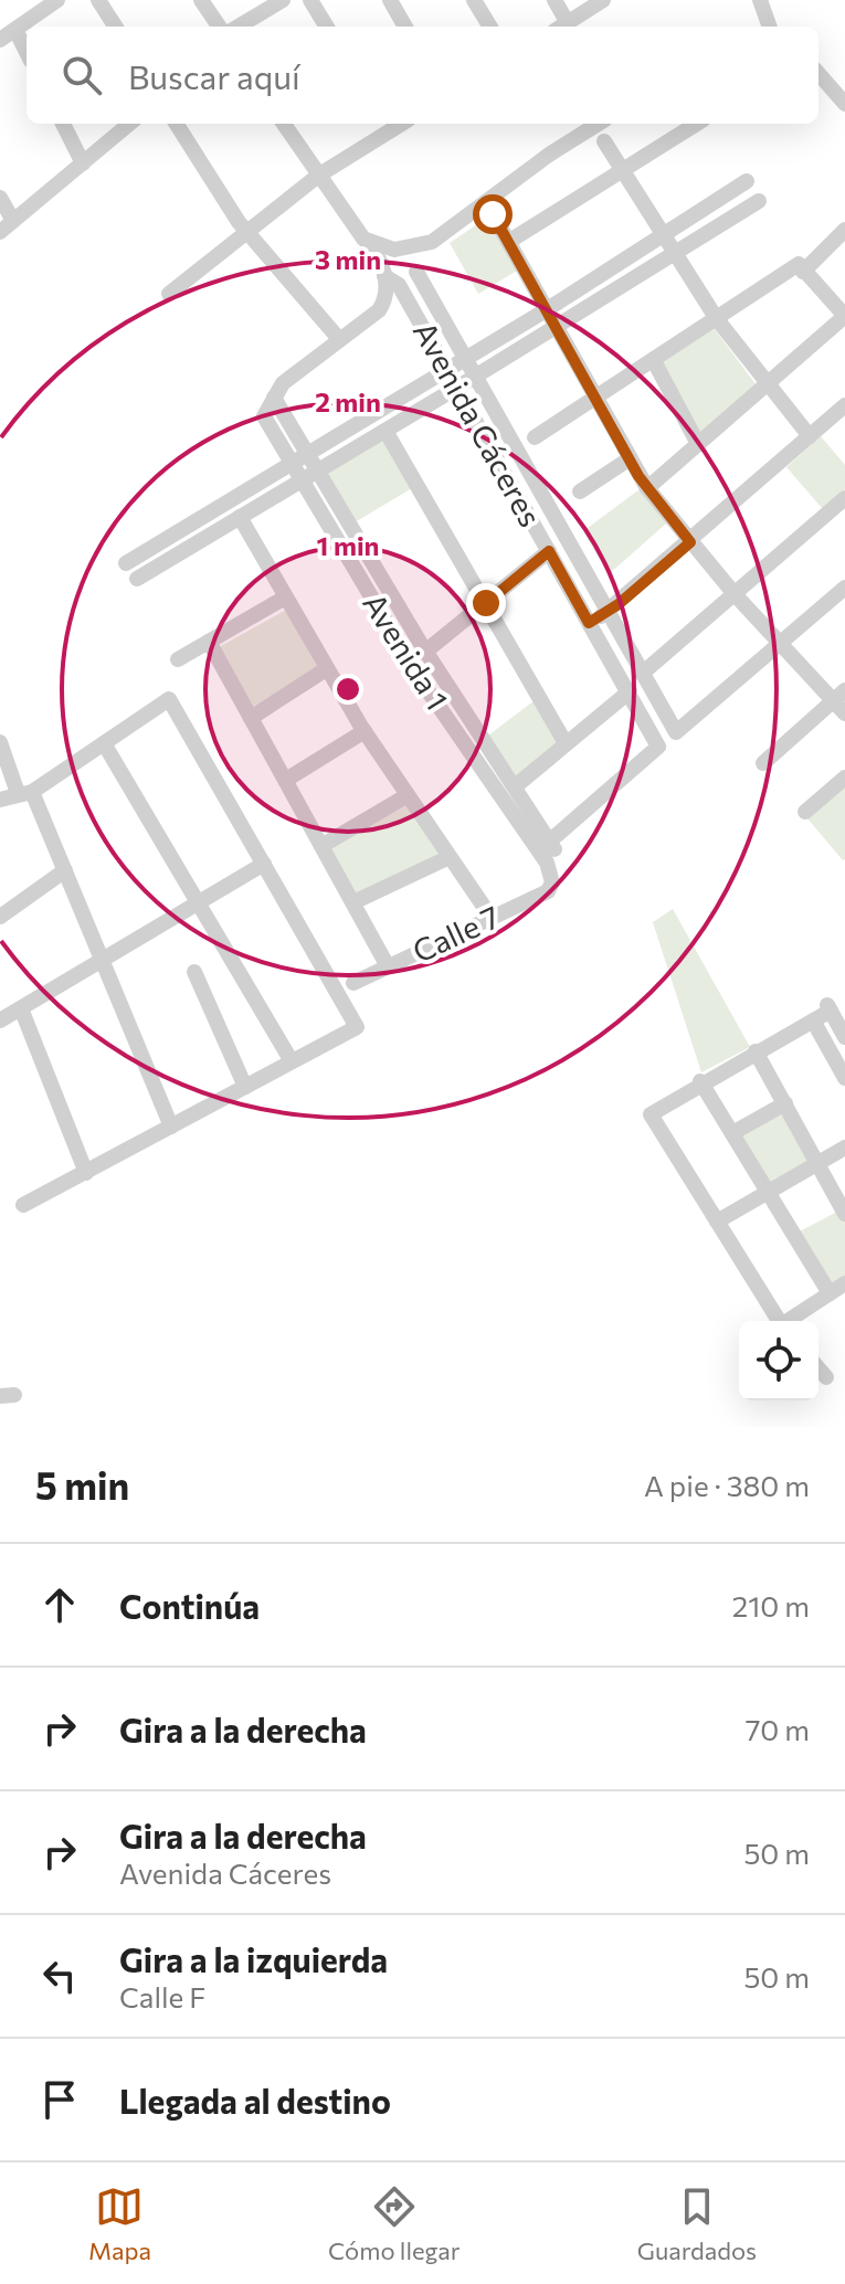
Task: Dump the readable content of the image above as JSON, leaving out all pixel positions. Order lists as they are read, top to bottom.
{
  "streets": {
    "street": ["Avenida Cáceres", "Avenida 1", "Calle 7"]
  },
  "crossings": [
    ["Avenida Cáceres", "Avenida 1"],
    ["Avenida 1", "Calle 7"]
  ],
  "page": {
    "search": "Buscar aquí",
    "heading": ["5 min", "A pie · 380 m"],
    "list": [
      ["Continúa", "210 m"],
      ["Gira a la derecha", "70 m"],
      ["Gira a la derecha", "Avenida Cáceres", "50 m"],
      ["Gira a la izquierda", "Calle F", "50 m"],
      "Llegada al destino"
    ],
    "nav": ["Mapa", "Cómo llegar", "Guardados"]
  },
  "rings": ["3 min", "2 min", "1 min"]
}
